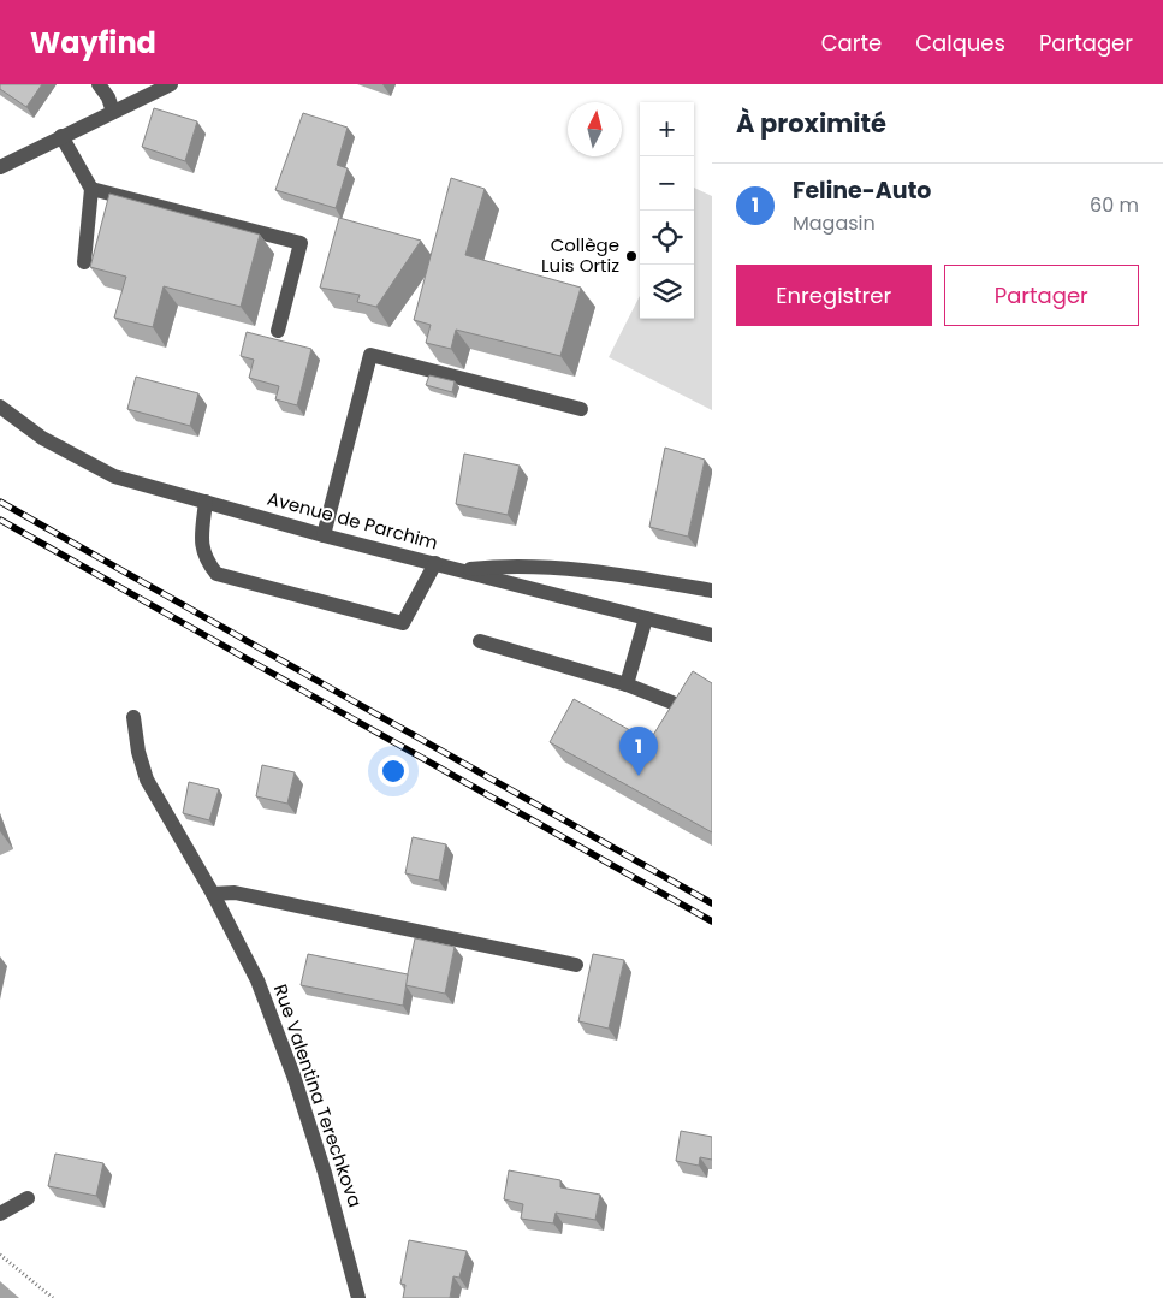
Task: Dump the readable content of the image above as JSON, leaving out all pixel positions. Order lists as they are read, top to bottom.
{
  "streets": {
    "street": ["Avenue de Parchim", "Rue Valentina Terechkova"]
  },
  "places": ["Collège Luis Ortiz"],
  "north": "top",
  "page": {
    "header": "Wayfind",
    "nav": ["Carte", "Calques", "Partager"],
    "heading": "À proximité",
    "map_buttons": ["+", "−"],
    "list": [
      {
        "mark": "1",
        "name": "Feline-Auto",
        "note": "Magasin",
        "value": "60 m"
      }
    ],
    "buttons": ["Enregistrer", "Partager"],
    "pins": "1"
  }
}
